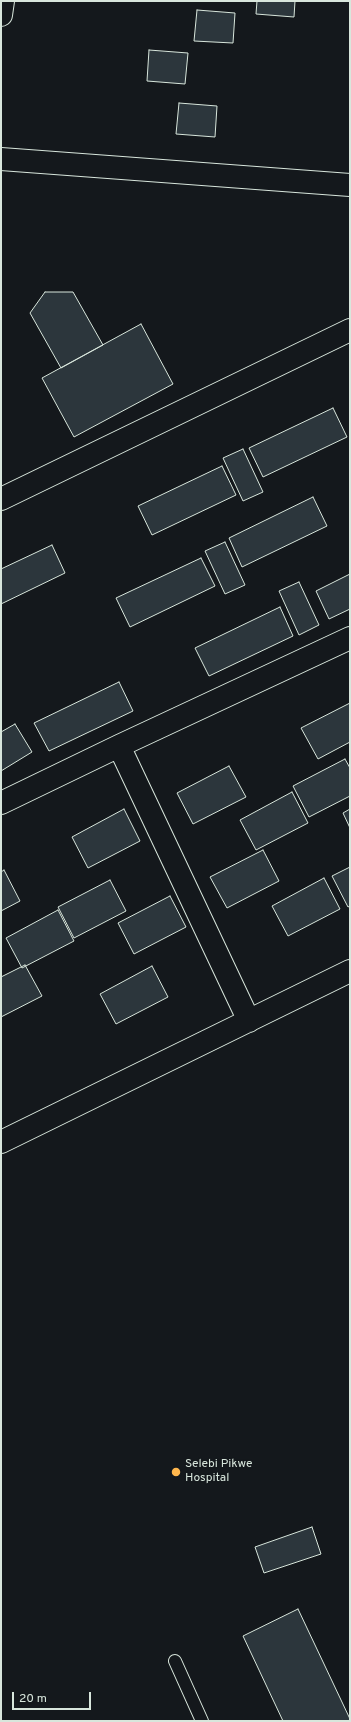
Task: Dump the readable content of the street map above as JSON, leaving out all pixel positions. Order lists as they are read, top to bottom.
{
  "places": ["Selebi Pikwe Hospital"],
  "scale_bar": "20 m"
}
